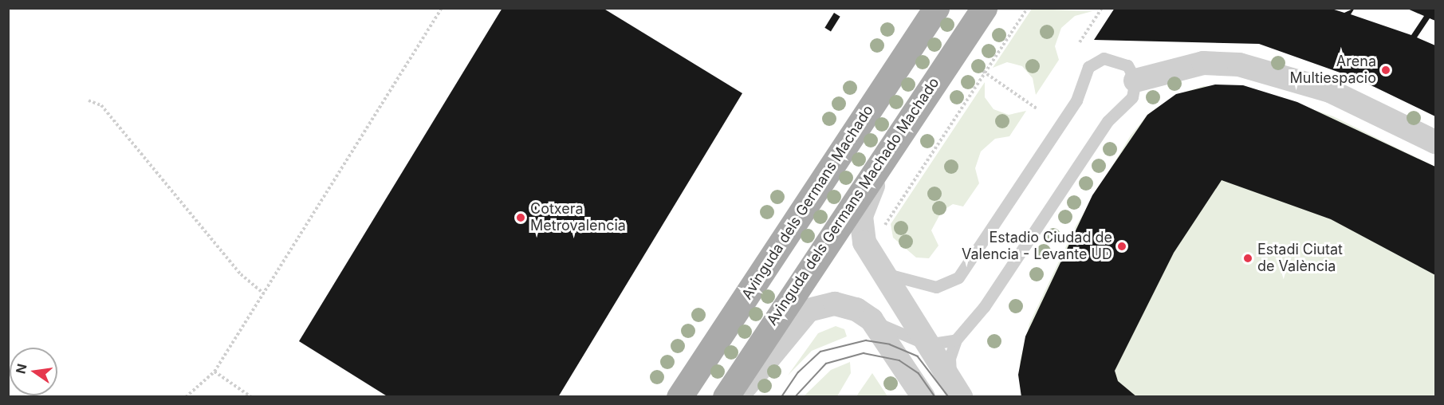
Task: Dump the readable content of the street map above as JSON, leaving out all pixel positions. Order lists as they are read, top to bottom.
{
  "streets": {
    "main road": ["Avinguda dels Germans Machado Machado", "Avinguda dels Germans Machado"]
  },
  "places": [
    "Arena Multiespacio",
    "Cotxera Metrovalencia",
    "Estadio Ciudad de Valencia - Levante UD",
    "Estadi Ciutat de València"
  ],
  "north": "left"
}
